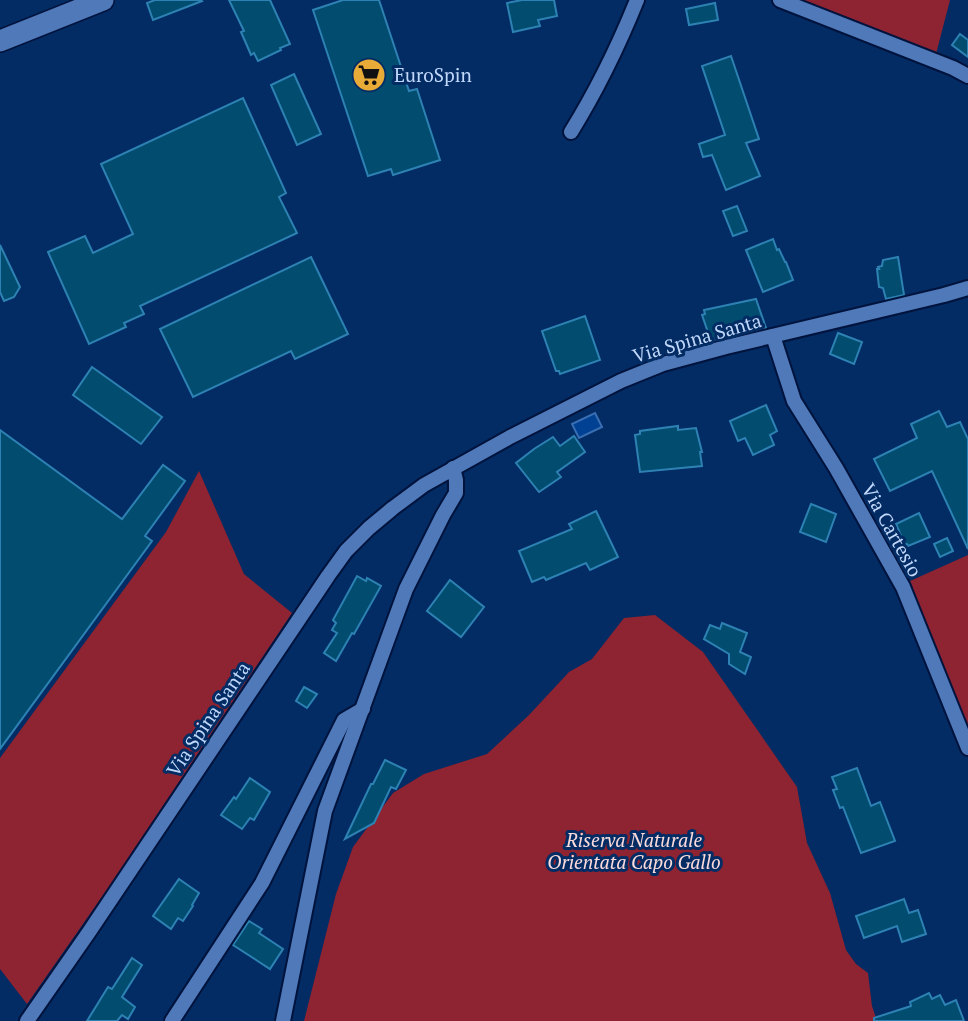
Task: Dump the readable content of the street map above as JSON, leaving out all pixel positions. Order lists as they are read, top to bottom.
{
  "streets": {
    "street": ["Via Spina Santa", "Via Cartesio"]
  },
  "crossings": [
    ["Via Spina Santa", "Via Cartesio"]
  ],
  "parks": ["Riserva Naturale Orientata Capo Gallo"],
  "places": {
    "supermarket": ["EuroSpin"]
  }
}
